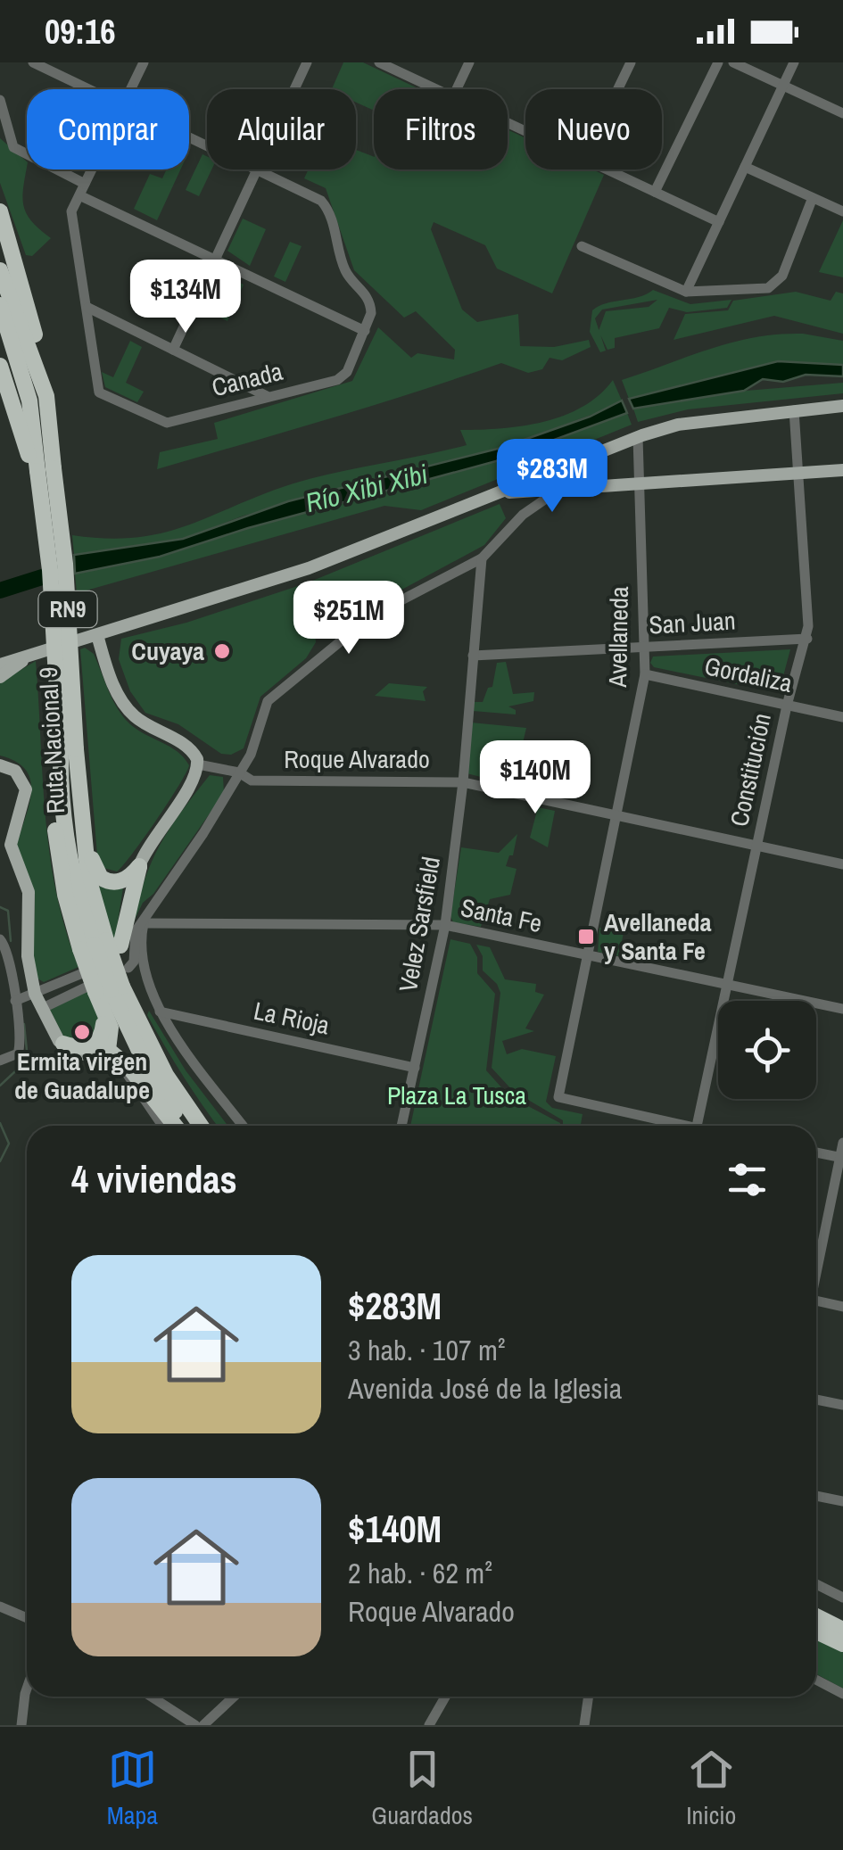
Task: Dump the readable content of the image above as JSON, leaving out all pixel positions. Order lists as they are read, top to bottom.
{
  "streets": {
    "highway": ["RN9", "Ruta Nacional 9"],
    "street": [
      "Canada",
      "San Juan",
      "Avellaneda",
      "Gordaliza",
      "Roque Alvarado",
      "Constitución",
      "Santa Fe",
      "Velez Sarsfield",
      "La Rioja"
    ]
  },
  "crossings": [
    ["RN9", "Ruta Nacional 9"],
    ["San Juan", "Avellaneda"],
    ["San Juan", "Constitución"],
    ["San Juan", "Velez Sarsfield"],
    ["Avellaneda", "Gordaliza"],
    ["Avellaneda", "Roque Alvarado"],
    ["Avellaneda", "Santa Fe"],
    ["Gordaliza", "Constitución"],
    ["Roque Alvarado", "Constitución"],
    ["Roque Alvarado", "Velez Sarsfield"],
    ["Constitución", "Santa Fe"],
    ["Santa Fe", "Velez Sarsfield"],
    ["Velez Sarsfield", "La Rioja"]
  ],
  "water": ["Río Xibi Xibi"],
  "parks": ["Plaza La Tusca"],
  "places": {
    "other": ["Cuyaya", "Ermita virgen de Guadalupe"],
    "transit": ["Avellaneda y Santa Fe"]
  },
  "page": {
    "status": "09:16",
    "chip": [
      "Comprar",
      "Alquilar",
      "Filtros",
      "Nuevo"
    ],
    "price": [
      "$134M",
      "$283M",
      "$251M",
      "$140M"
    ],
    "heading": "4 viviendas",
    "list": [
      {
        "name": "$283M",
        "note": "3 hab. · 107 m² · Avenida José de la Iglesia"
      },
      {
        "name": "$140M",
        "note": "2 hab. · 62 m² · Roque Alvarado"
      }
    ],
    "tabs": ["Mapa", "Guardados", "Inicio"]
  }
}
